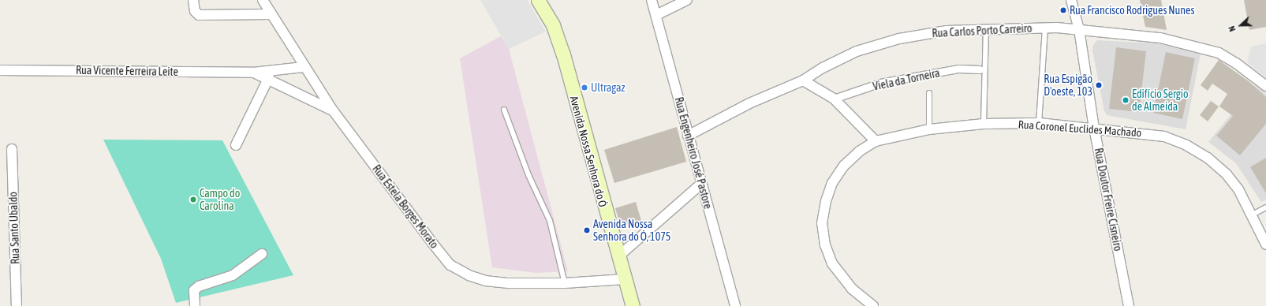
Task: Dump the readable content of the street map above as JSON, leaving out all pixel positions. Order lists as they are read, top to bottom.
{
  "streets": {
    "main road": ["Avenida Nossa Senhora do Ó"],
    "street": [
      "Rua Carlos Porto Carreiro",
      "Rua Vicente Ferreira Leite",
      "Viela da Torneira",
      "Rua Coronel Euclides Machado",
      "Rua Engenheiro José Pastore",
      "Rua Doutor Freire Cisneiro",
      "Rua Estela Borges Morato",
      "Rua Santo Ubaldo"
    ]
  },
  "crossings": [
    ["Rua Carlos Porto Carreiro", "Rua Engenheiro José Pastore"],
    ["Rua Carlos Porto Carreiro", "Rua Doutor Freire Cisneiro"],
    ["Rua Vicente Ferreira Leite", "Rua Estela Borges Morato"],
    ["Rua Coronel Euclides Machado", "Rua Doutor Freire Cisneiro"],
    ["Avenida Nossa Senhora do Ó", "Rua Estela Borges Morato"]
  ],
  "places": [
    "Rua Francisco Rodrigues Nunes",
    "Rua Espigão D'oeste, 103",
    "Ultragaz",
    "Edifício Sergio de Almeida",
    "Campo do Carolina",
    "Avenida Nossa Senhora do Ó, 1075"
  ],
  "north": "left"
}
